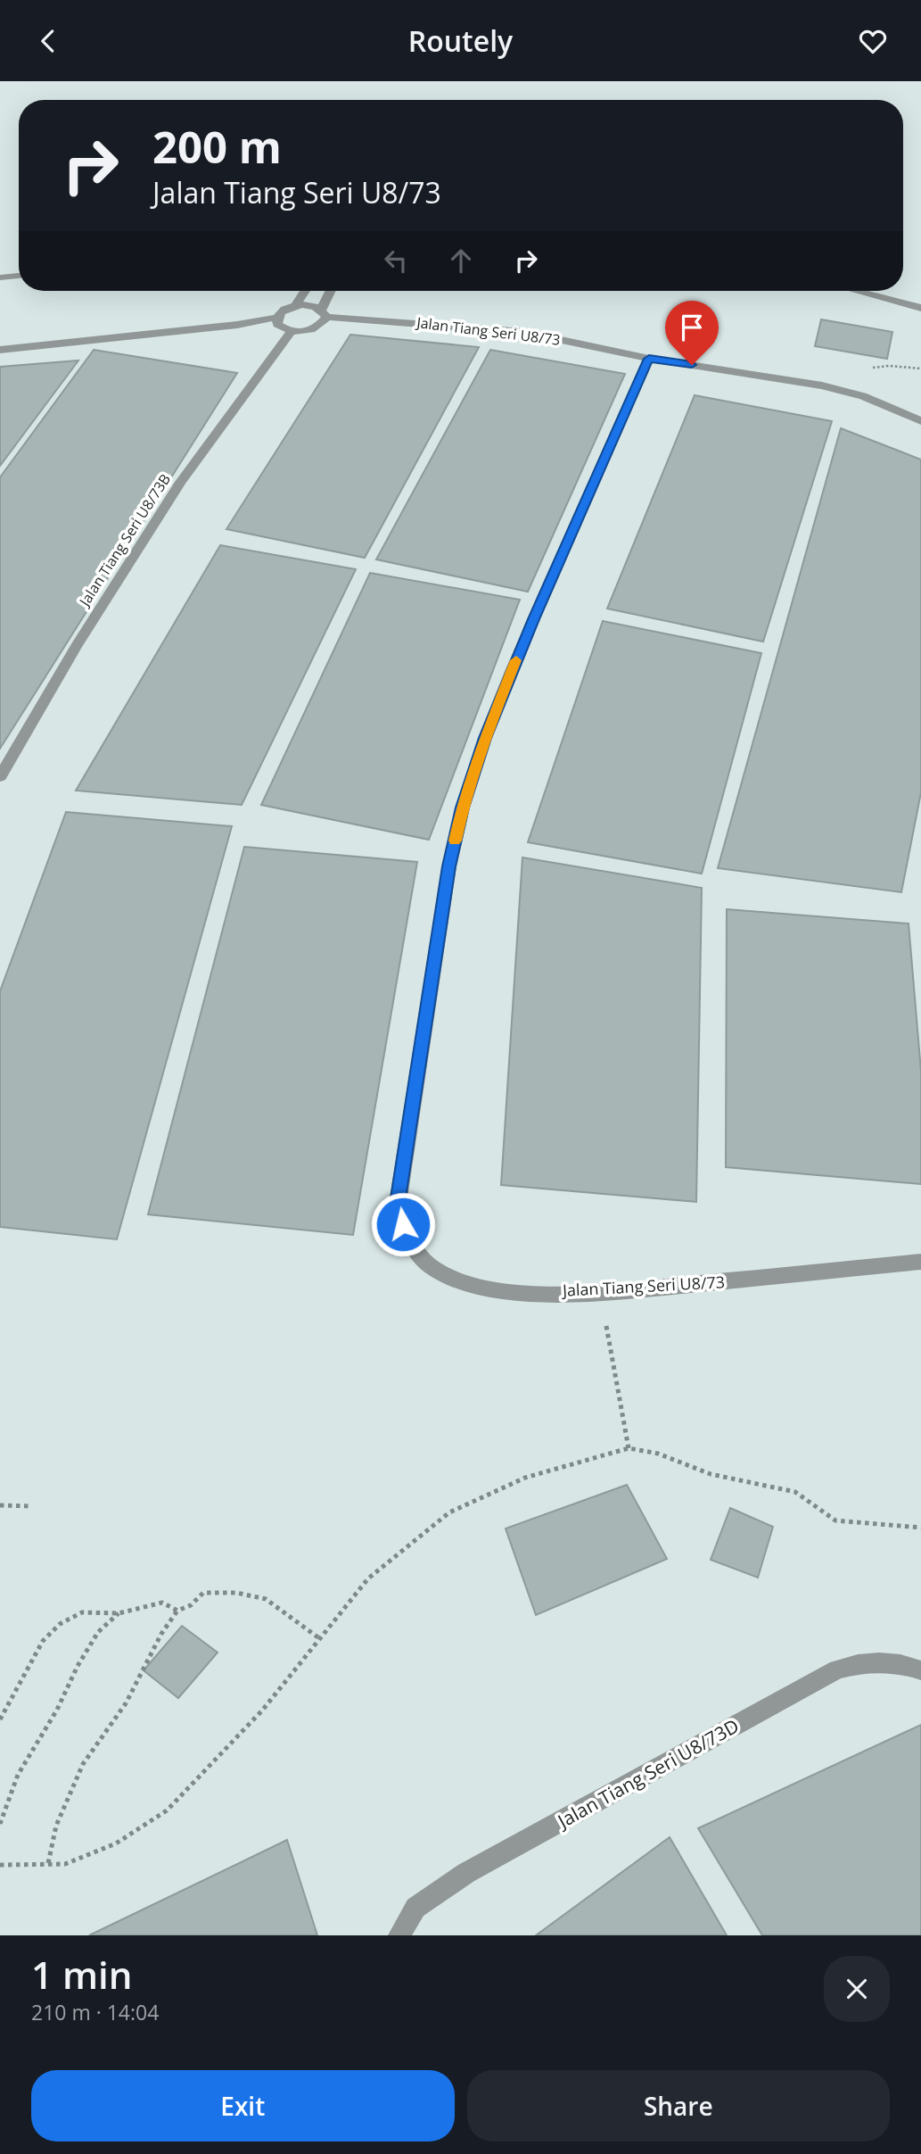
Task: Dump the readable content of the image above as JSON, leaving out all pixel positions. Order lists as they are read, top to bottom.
{
  "streets": {
    "street": ["Jalan Tiang Seri U8/73", "Jalan Tiang Seri U8/73B", "Jalan Tiang Seri U8/73D"]
  },
  "page": {
    "header": "Routely",
    "turn": ["200 m", "Jalan Tiang Seri U8/73"],
    "heading": ["1 min", "210 m · 14:04"],
    "buttons": ["Exit", "Share"]
  }
}
